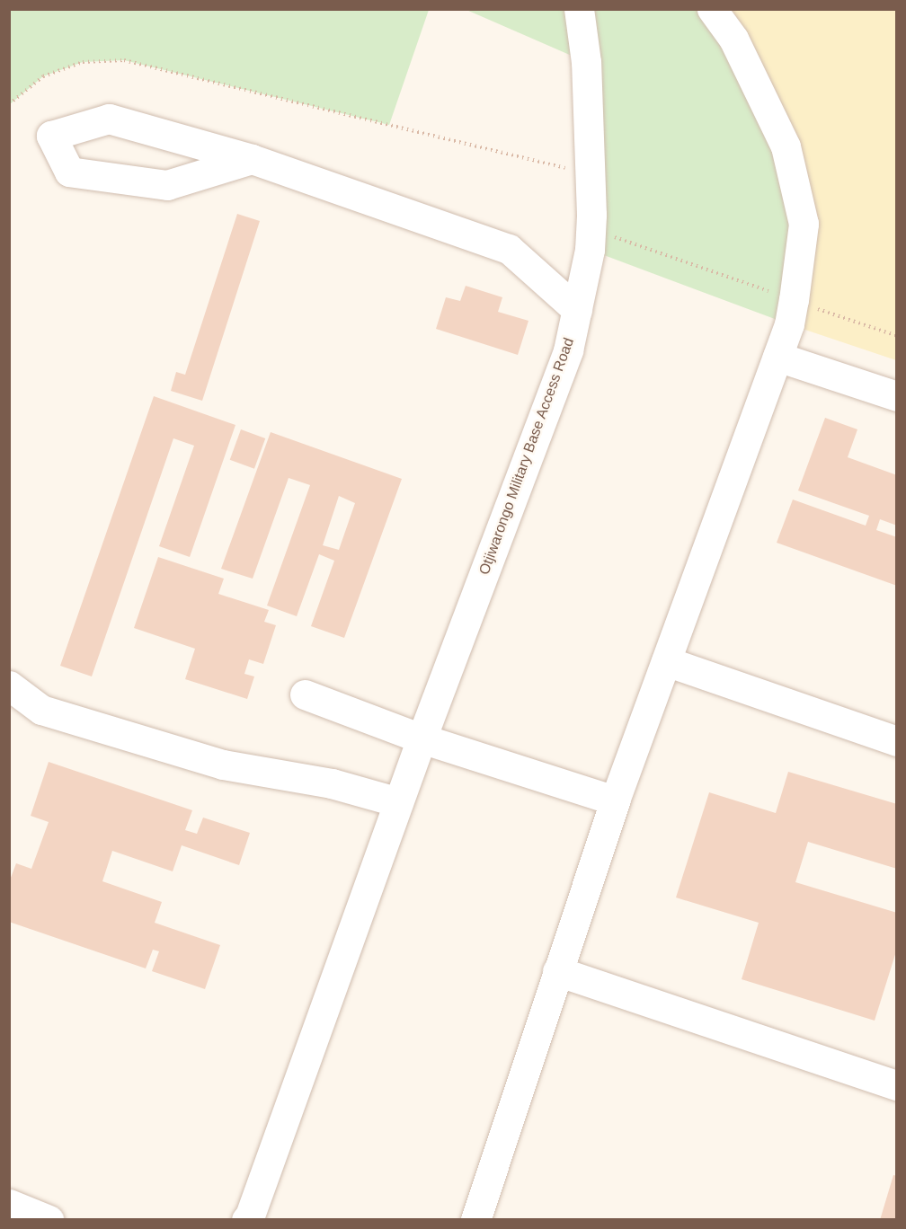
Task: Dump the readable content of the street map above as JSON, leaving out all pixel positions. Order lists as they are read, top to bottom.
{
  "streets": {
    "street": ["Otjiwarongo Military Base Access Road"]
  }
}
